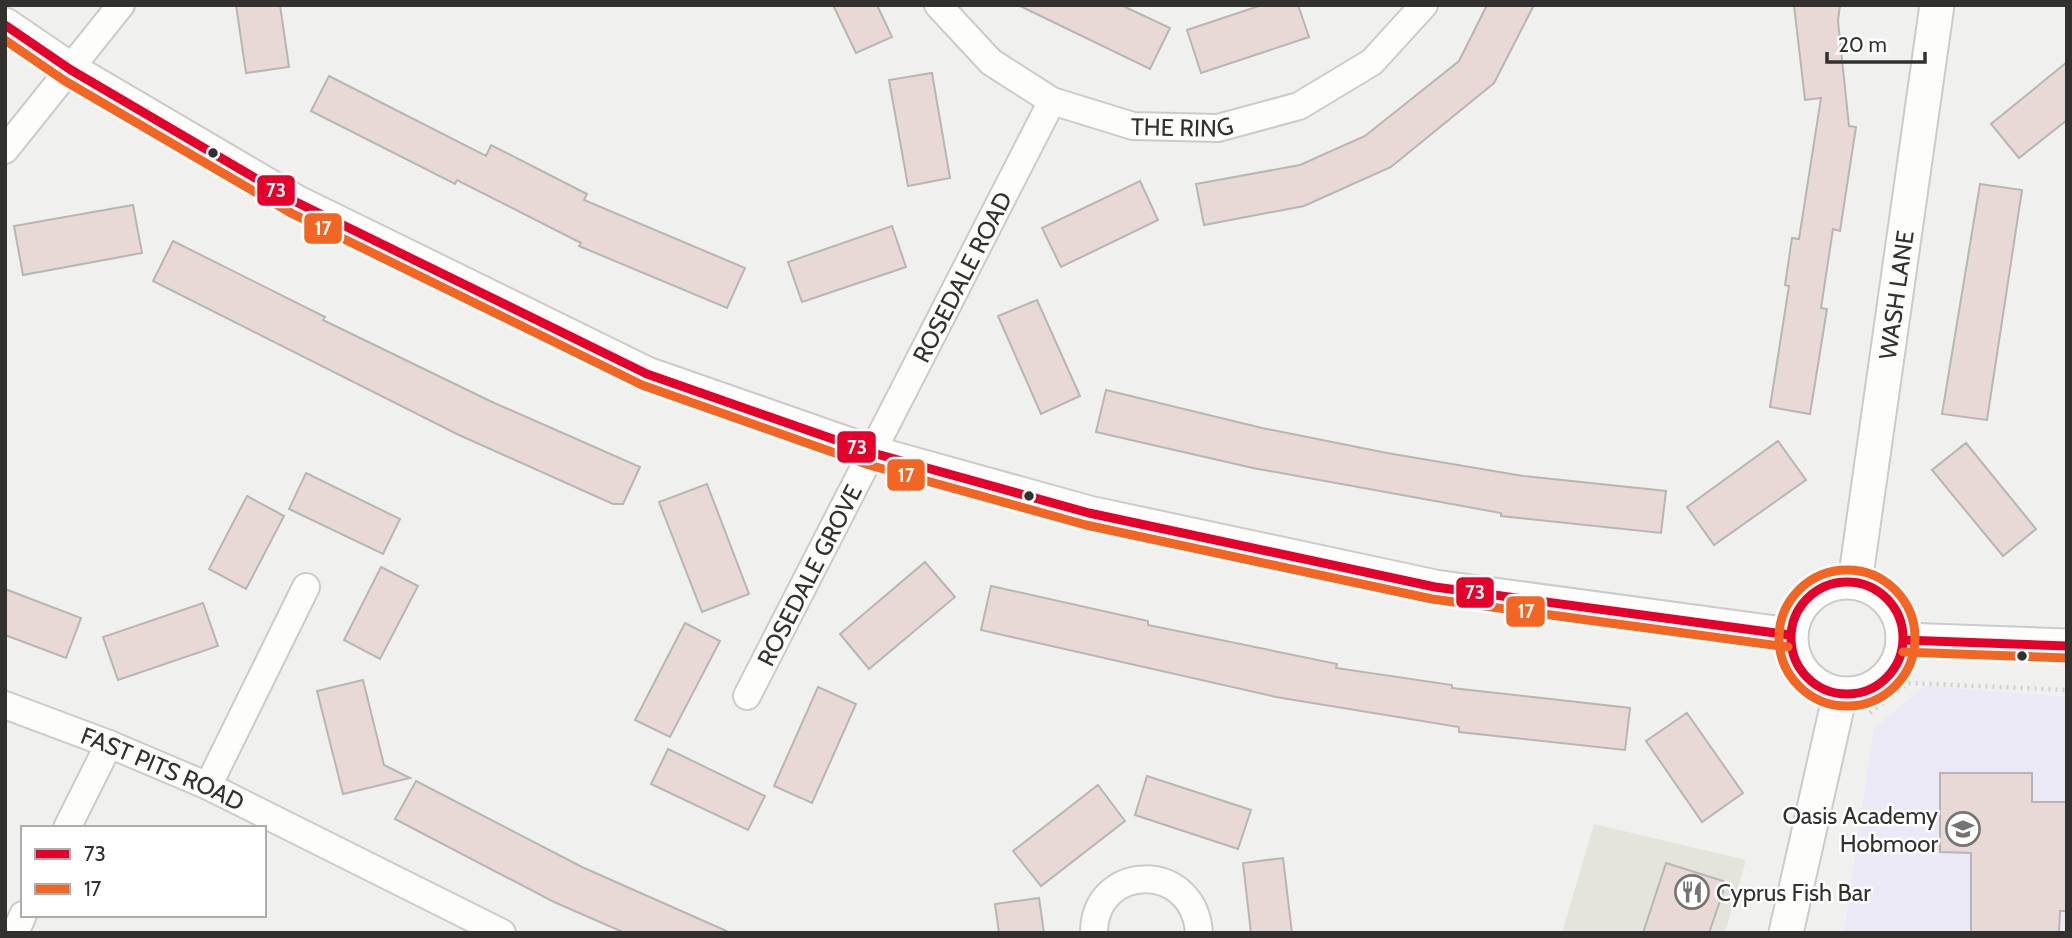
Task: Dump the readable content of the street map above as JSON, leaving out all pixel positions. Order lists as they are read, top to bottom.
{
  "streets": {
    "street": [
      "THE RING",
      "ROSEDALE ROAD",
      "WASH LANE",
      "ROSEDALE GROVE",
      "FAST PITS ROAD"
    ]
  },
  "crossings": [
    ["THE RING", "ROSEDALE ROAD"],
    ["ROSEDALE ROAD", "ROSEDALE GROVE"]
  ],
  "places": {
    "school or university": ["Oasis Academy Hobmoor"],
    "restaurant": ["Cyprus Fish Bar"]
  },
  "lines": ["transit line 73", "transit line 17"],
  "legend": ["73", "17"],
  "scale_bar": "20 m"
}
